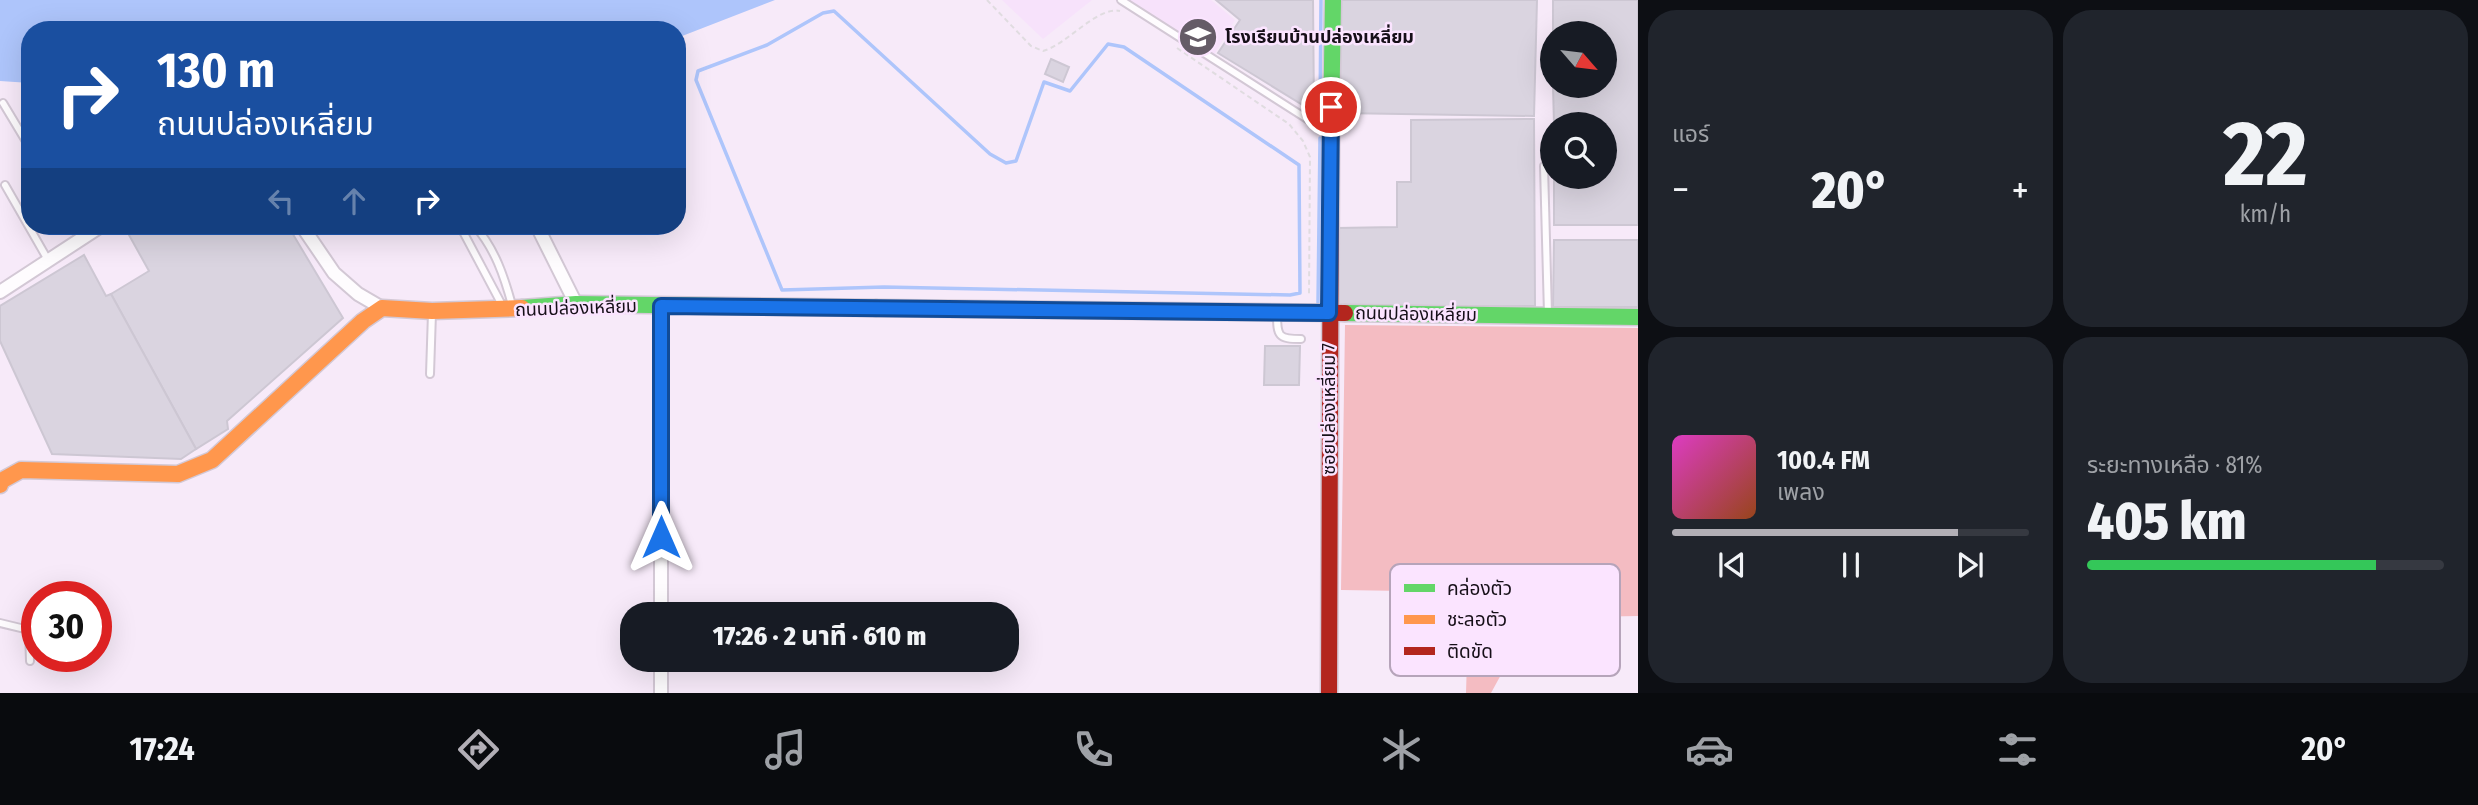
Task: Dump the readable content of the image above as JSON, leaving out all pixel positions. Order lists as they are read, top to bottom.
{
  "streets": {
    "street": ["ถนนปล่องเหลี่ยม", "ซอยปล่องเหลี่ยม 7"]
  },
  "crossings": [
    ["ถนนปล่องเหลี่ยม", "ซอยปล่องเหลี่ยม 7"]
  ],
  "places": {
    "school or university": ["โรงเรียนบ้านปล่องเหลี่ยม"]
  },
  "legend": ["คล่องตัว", "ชะลอตัว", "ติดขัด"],
  "north": "bottom right",
  "page": {
    "tile": [
      "แอร์",
      ["22", "km/h"],
      ["ระยะทางเหลือ · 81%", "405 km"]
    ],
    "turn": ["130 m", "ถนนปล่องเหลี่ยม"],
    "heat": ["−", "20°", "+"],
    "song": ["100.4 FM", "เพลง"],
    "limit": "30",
    "trip": "17:26 · 2 นาที · 610 m",
    "tabs": ["17:24", "20°"]
  }
}
